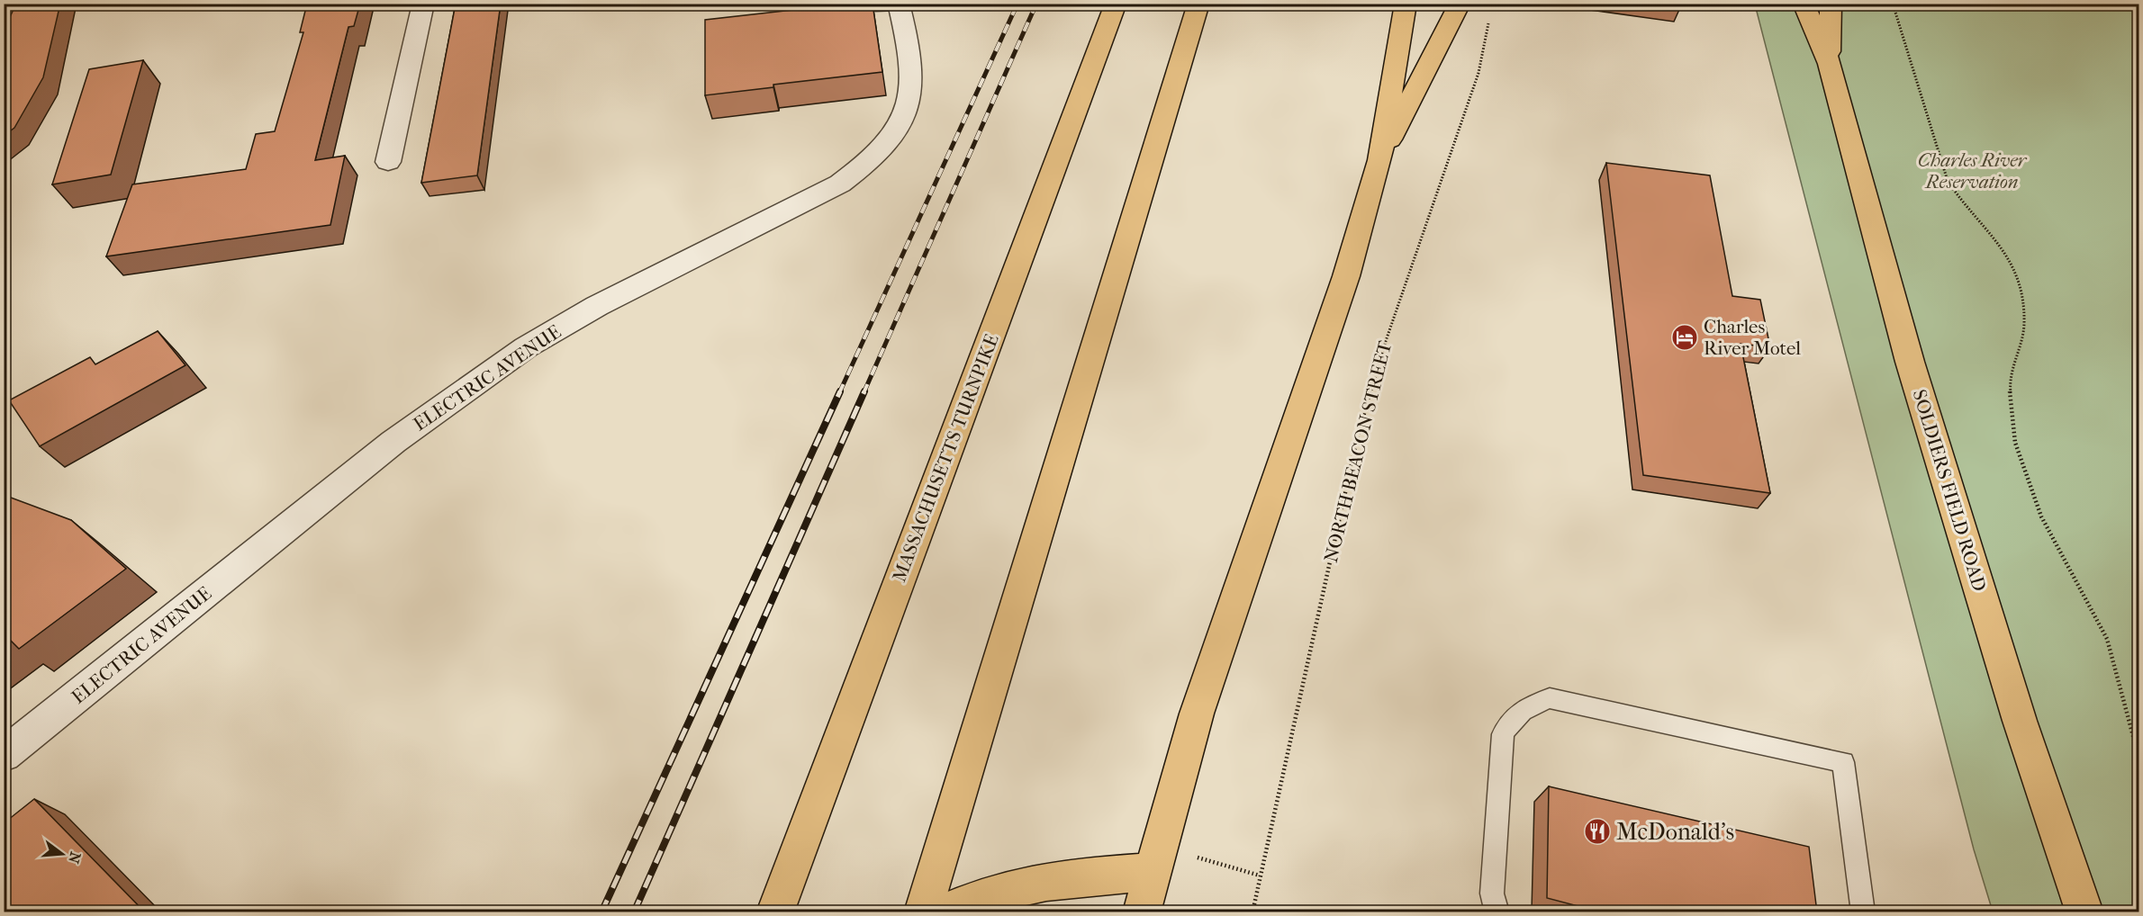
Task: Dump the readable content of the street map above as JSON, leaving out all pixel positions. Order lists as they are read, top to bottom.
{
  "streets": {
    "main road": ["MASSACHUSETTS TURNPIKE", "SOLDIERS FIELD ROAD"],
    "street": ["ELECTRIC AVENUE"],
    "path": ["NORTH BEACON STREET"]
  },
  "parks": ["Charles River Reservation"],
  "places": {
    "hotel": ["Charles River Motel"],
    "restaurant": ["McDonald's"]
  },
  "north": "right"
}
